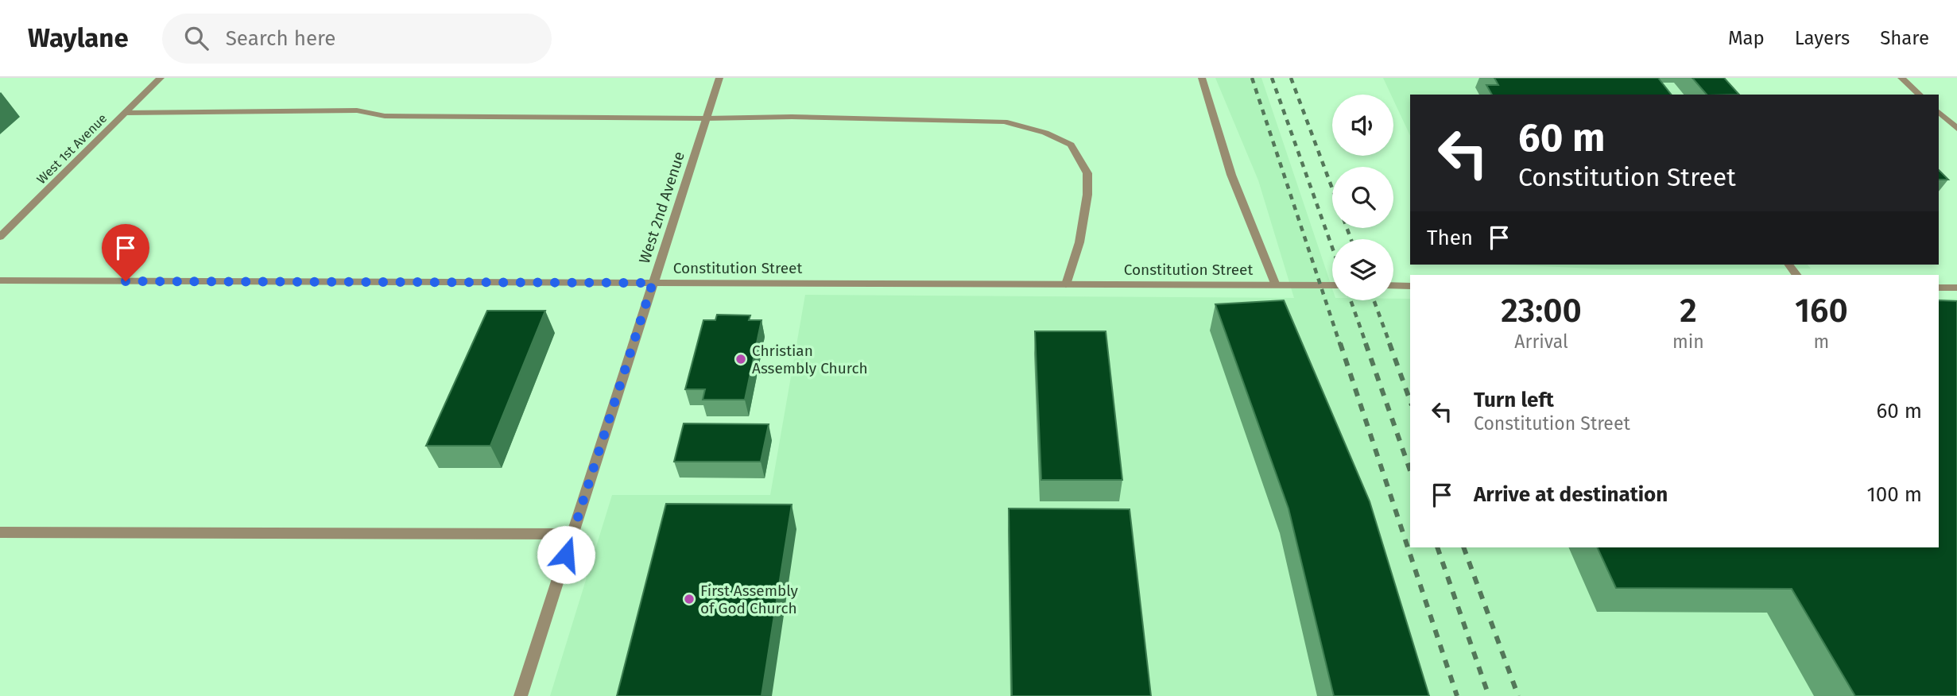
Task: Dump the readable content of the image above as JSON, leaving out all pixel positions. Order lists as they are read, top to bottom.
{
  "streets": {
    "street": ["West 1st Avenue", "West 2nd Avenue", "Constitution Street"]
  },
  "crossings": [
    ["West 2nd Avenue", "Constitution Street"]
  ],
  "places": ["Christian Assembly Church", "First Assembly of God Church"],
  "page": {
    "header": "Waylane",
    "search": "Search here",
    "nav": ["Map", "Layers", "Share"],
    "turn": ["60 m", "Constitution Street"],
    "then": "Then",
    "eta": [
      "23:00",
      "Arrival",
      "2",
      "min",
      "160",
      "m"
    ],
    "list": [
      {
        "name": "Turn left",
        "note": "Constitution Street",
        "value": "60 m"
      },
      {
        "name": "Arrive at destination",
        "value": "100 m"
      }
    ]
  }
}
